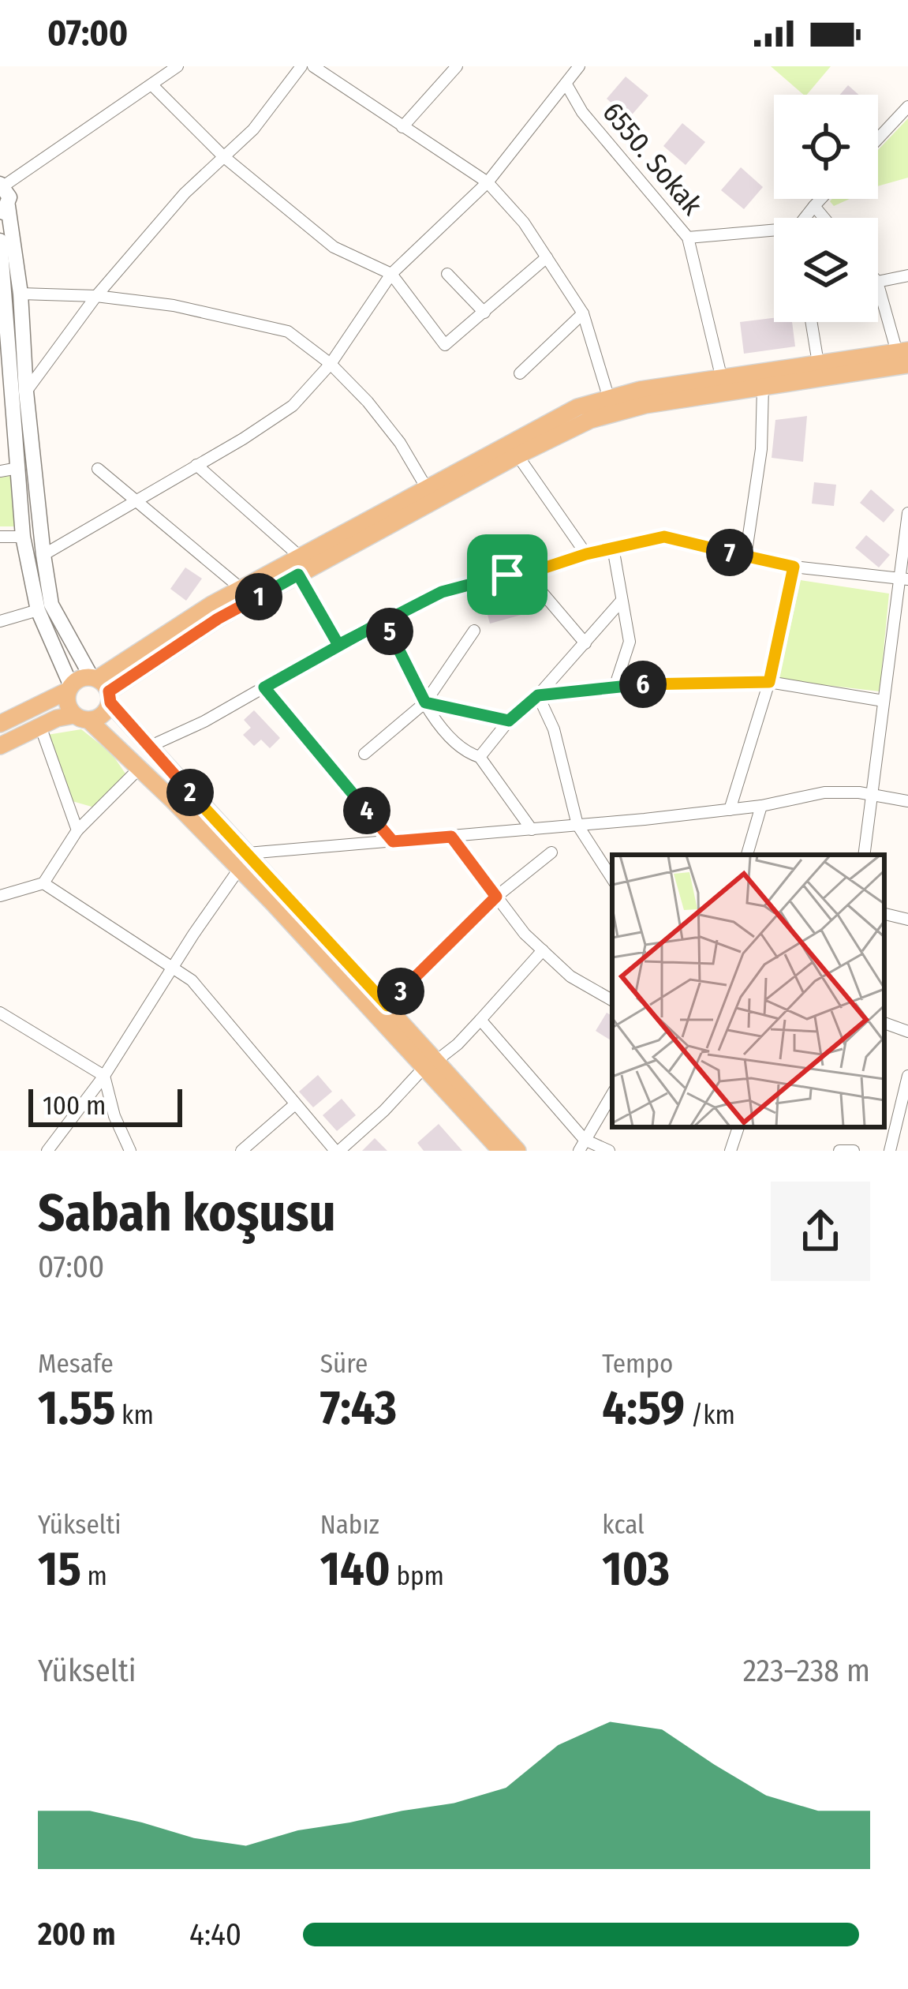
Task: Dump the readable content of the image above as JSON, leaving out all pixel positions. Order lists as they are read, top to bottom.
{
  "streets": {
    "street": ["6550. Sokak"]
  },
  "scale_bar": "100 m",
  "page": {
    "status": "07:00",
    "pins": [
      "7",
      "1",
      "5",
      "6",
      "2",
      "4",
      "3"
    ],
    "scale": "100 m",
    "heading": ["Sabah koşusu", "07:00"],
    "stats": [
      ["Mesafe", "1.55 km"],
      ["Süre", "7:43"],
      ["Tempo", "4:59 /km"],
      ["Yükselti", "15 m"],
      ["Nabız", "140 bpm"],
      ["kcal", "103"]
    ],
    "chart": ["Yükselti", "223–238 m"],
    "list": [
      {
        "name": "200 m",
        "note": "4:40"
      }
    ]
  }
}
